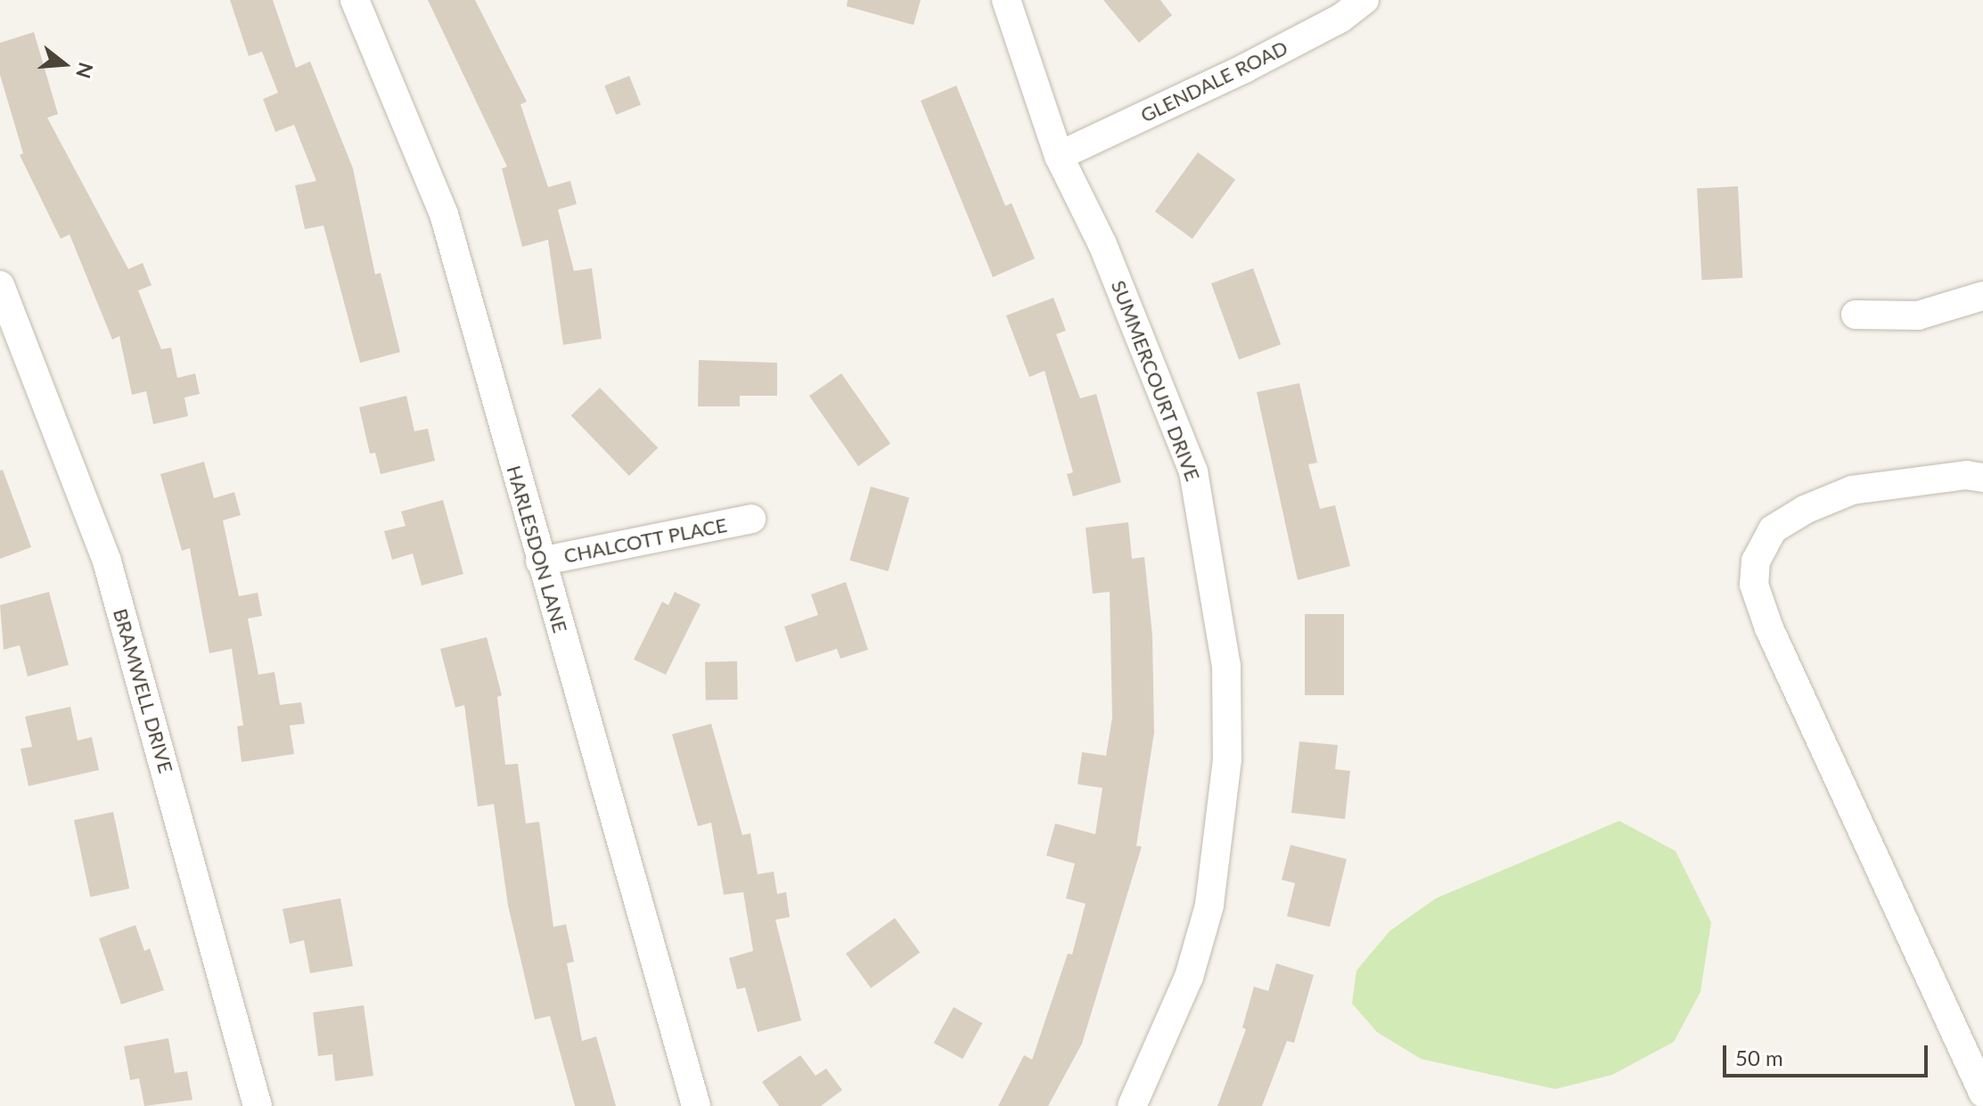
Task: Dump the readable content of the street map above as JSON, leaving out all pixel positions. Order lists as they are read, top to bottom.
{
  "streets": {
    "street": [
      "GLENDALE ROAD",
      "SUMMERCOURT DRIVE",
      "CHALCOTT PLACE",
      "HARLESDON LANE",
      "BRAMWELL DRIVE"
    ]
  },
  "crossings": [
    ["GLENDALE ROAD", "SUMMERCOURT DRIVE"],
    ["CHALCOTT PLACE", "HARLESDON LANE"]
  ],
  "scale_bar": "50 m",
  "north": "right"
}
